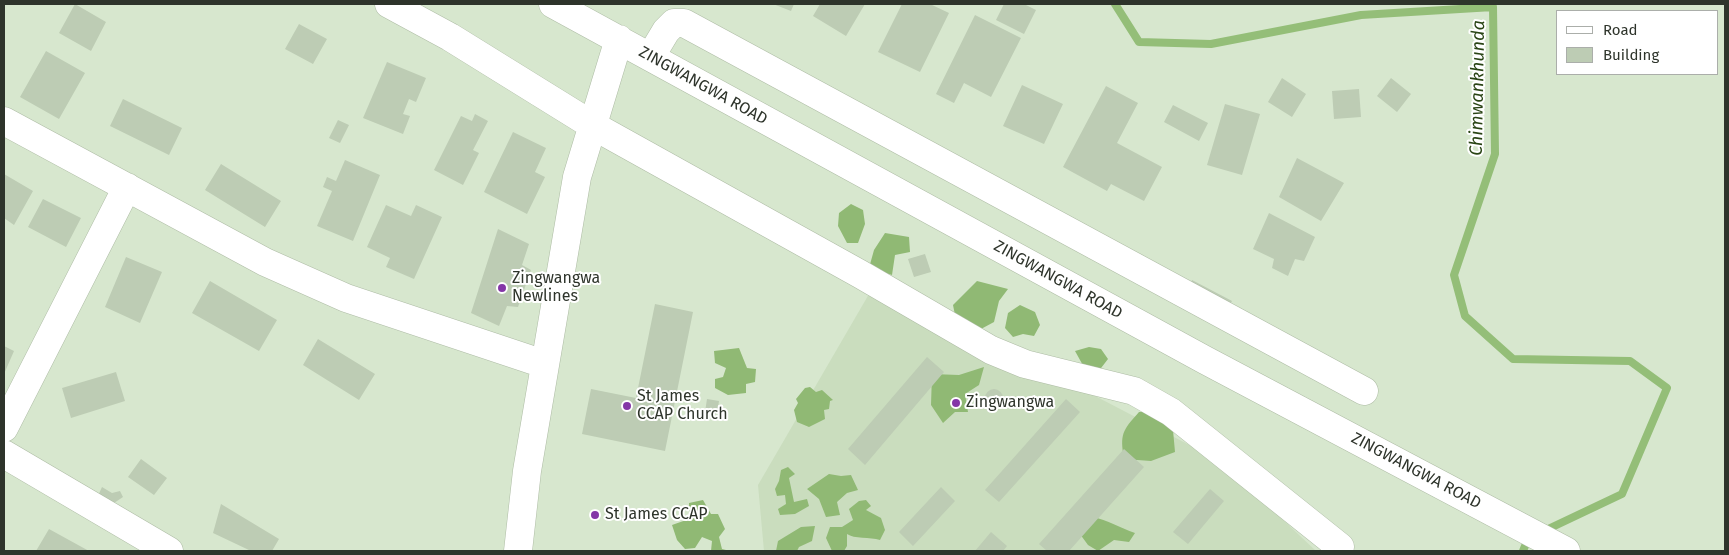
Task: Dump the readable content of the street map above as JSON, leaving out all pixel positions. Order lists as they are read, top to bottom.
{
  "streets": {
    "street": ["ZINGWANGWA ROAD"]
  },
  "water": ["Chimwankhunda"],
  "places": [
    "Zingwangwa Newlines",
    "Zingwangwa",
    "St James CCAP Church",
    "St James CCAP"
  ],
  "legend": ["Road", "Building"]
}
